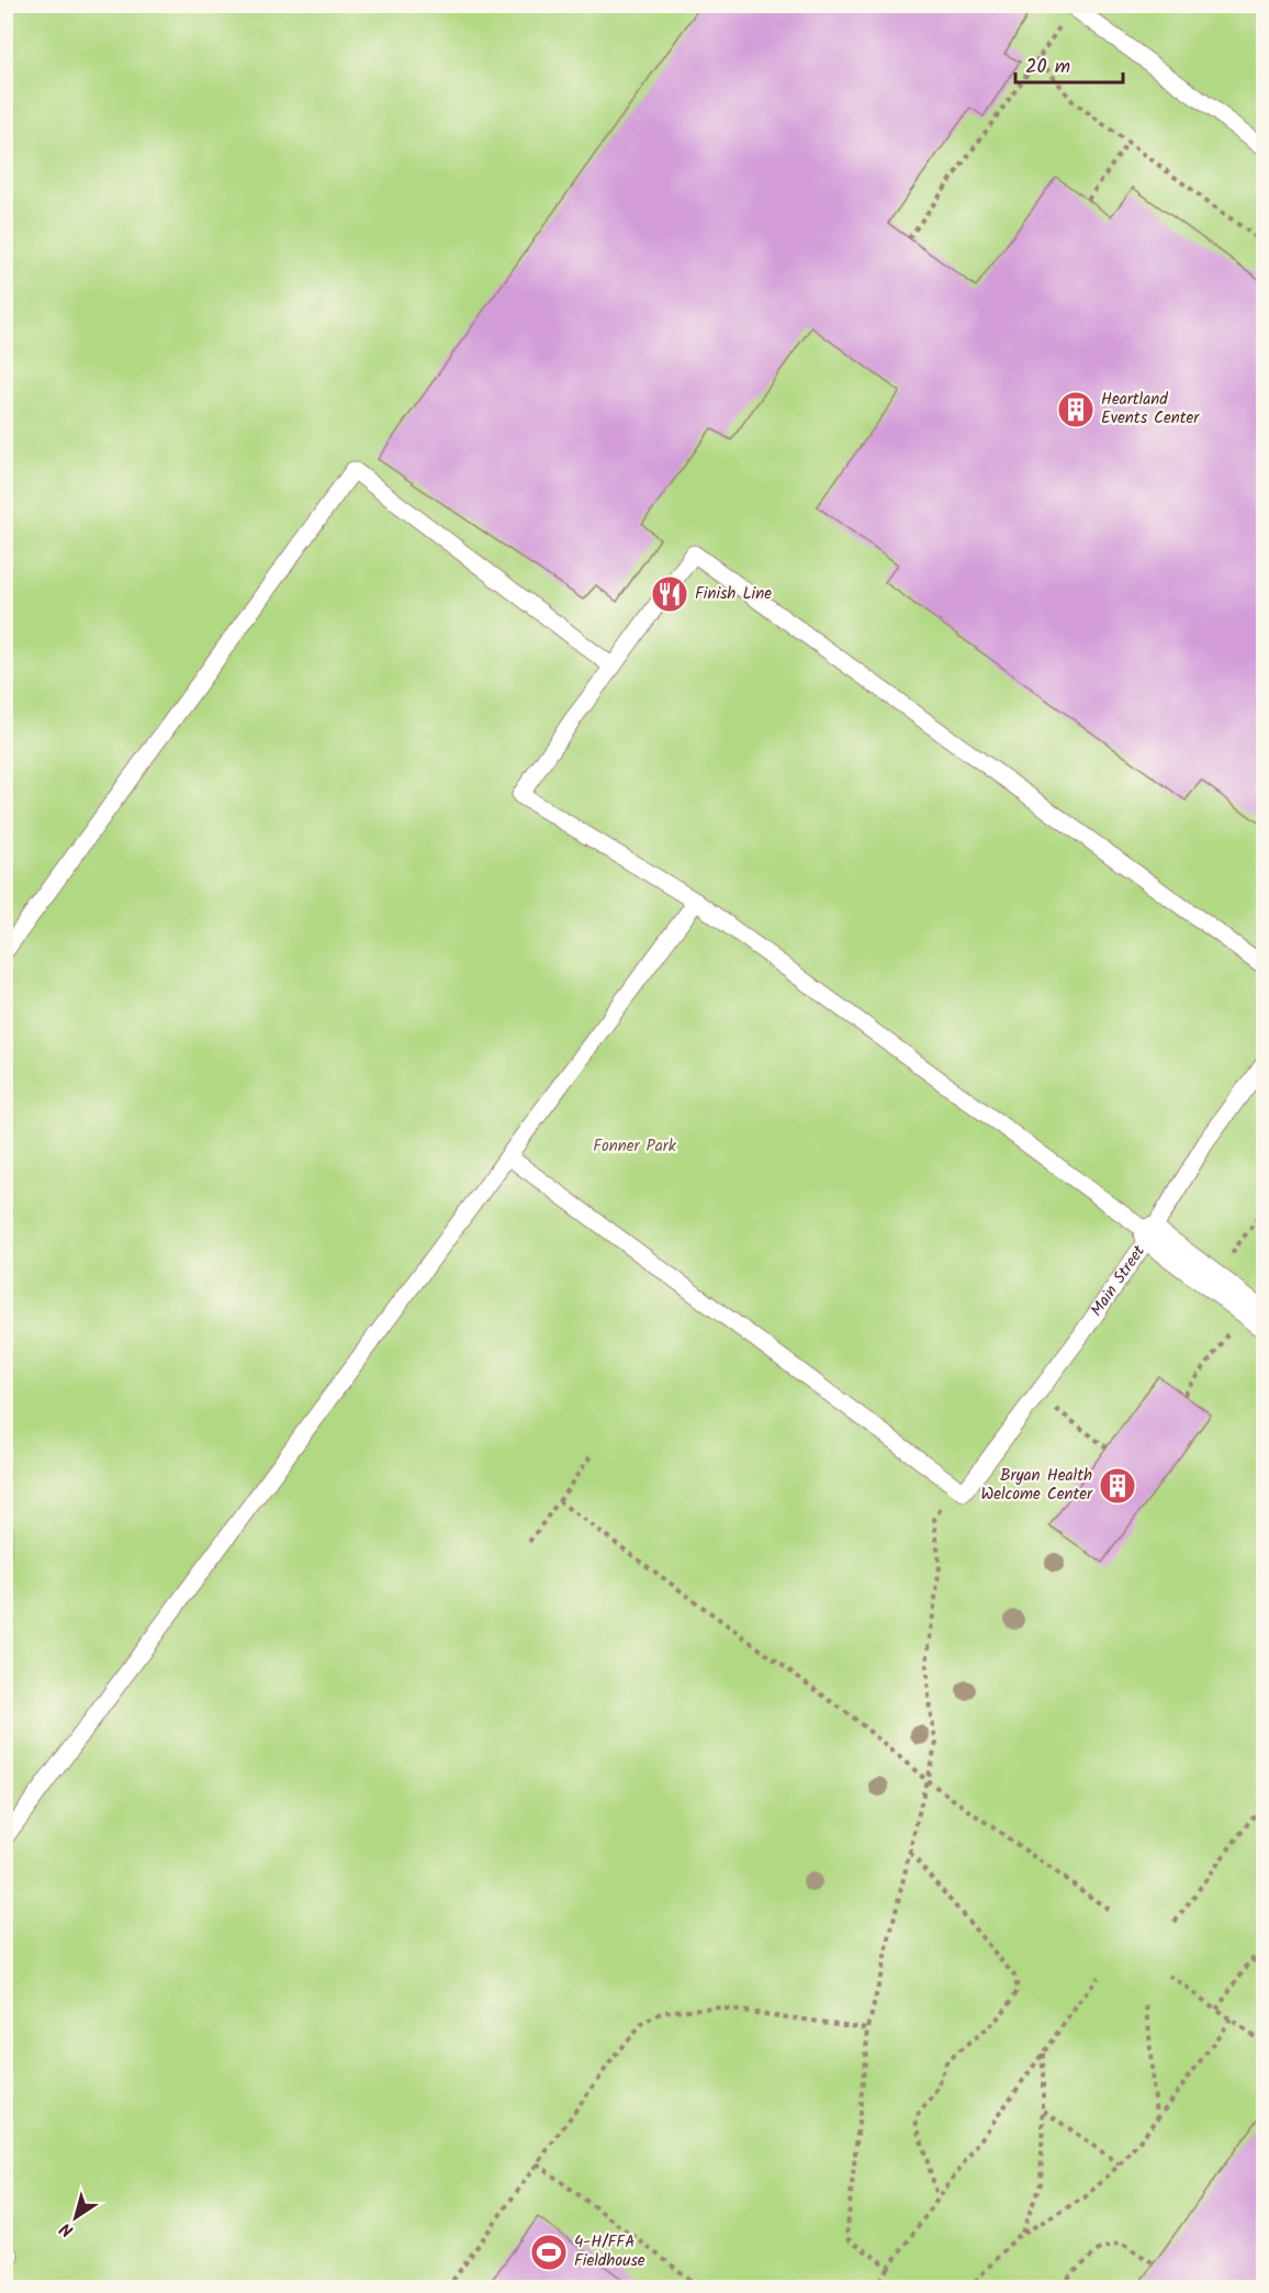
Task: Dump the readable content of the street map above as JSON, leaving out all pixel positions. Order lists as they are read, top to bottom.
{
  "streets": {
    "lane": ["Main Street"]
  },
  "parks": ["Fonner Park"],
  "places": {
    "building": ["Heartland Events Center", "Bryan Health Welcome Center"],
    "restaurant": ["Finish Line"],
    "sports": ["4-H/FFA Fieldhouse"]
  },
  "scale_bar": "20 m",
  "north": "bottom left"
}
